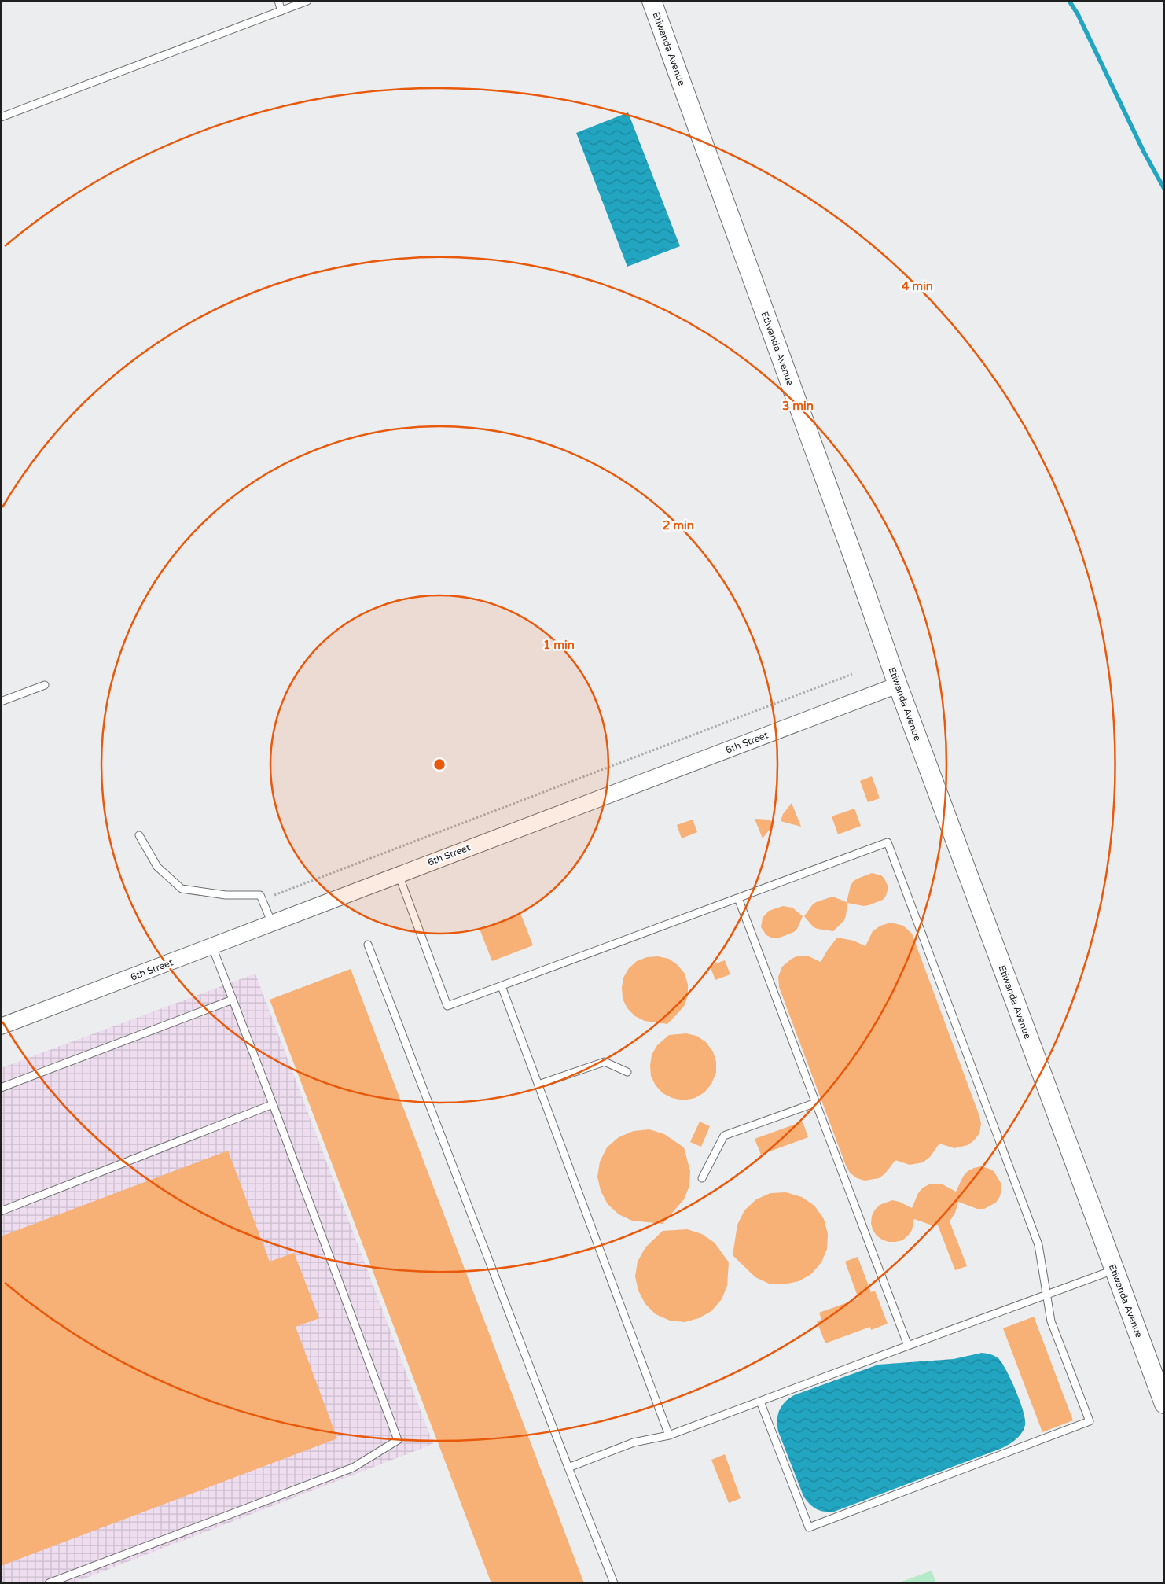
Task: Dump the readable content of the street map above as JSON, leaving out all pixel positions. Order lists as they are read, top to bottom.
{
  "streets": {
    "main road": ["Etiwanda Avenue"],
    "street": ["6th Street"]
  },
  "crossings": [
    ["Etiwanda Avenue", "6th Street"]
  ],
  "rings": [
    "4 min",
    "3 min",
    "2 min",
    "1 min"
  ]
}
